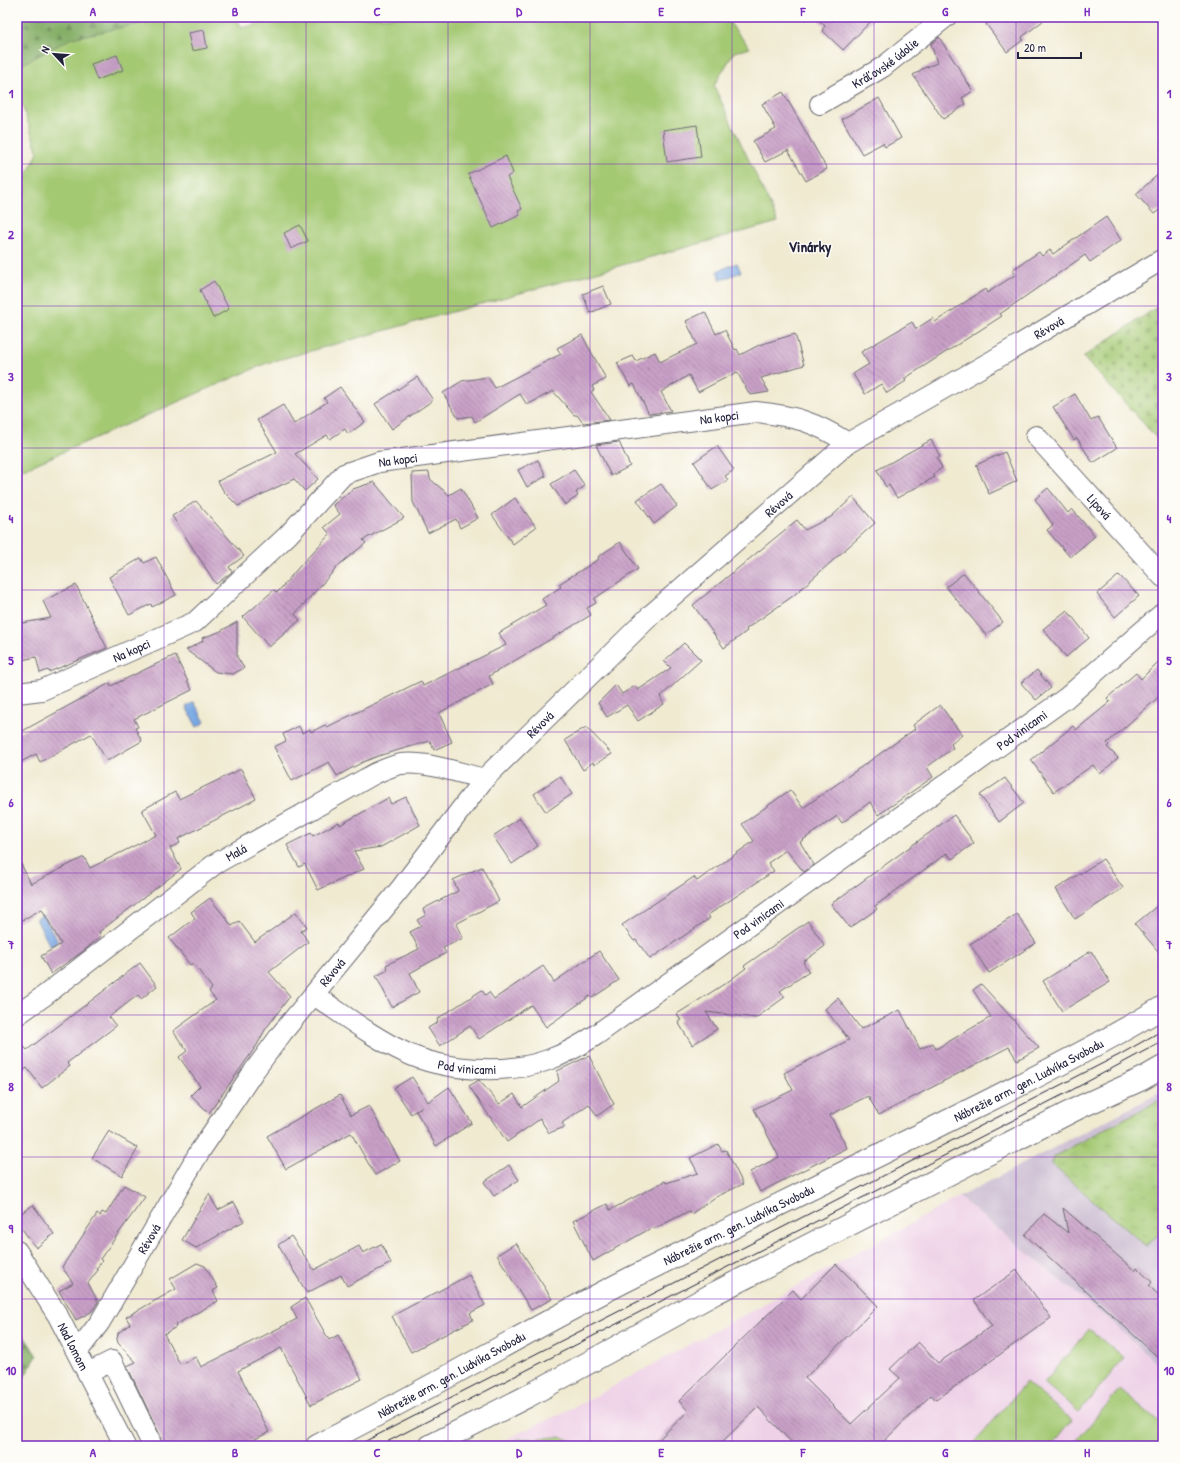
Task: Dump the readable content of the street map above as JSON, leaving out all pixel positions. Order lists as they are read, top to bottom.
{
  "streets": {
    "main road": ["Nábrežie arm. gen. Ludvíka Svobodu"],
    "street": [
      "Kráľovské údolie",
      "Révová",
      "Na kopci",
      "Lipová",
      "Pod vinicami",
      "Malá",
      "Nad lomom"
    ]
  },
  "crossings": [
    ["Révová", "Na kopci"],
    ["Révová", "Pod vinicami"],
    ["Révová", "Malá"],
    ["Révová", "Nad lomom"]
  ],
  "districts": ["Vinárky"],
  "scale_bar": "20 m",
  "north": "top left",
  "grid": {
    "columns": [
      "A",
      "B",
      "C",
      "D",
      "E",
      "F",
      "G",
      "H"
    ],
    "rows": [
      "1",
      "2",
      "3",
      "4",
      "5",
      "6",
      "7",
      "8",
      "9",
      "10"
    ]
  }
}
